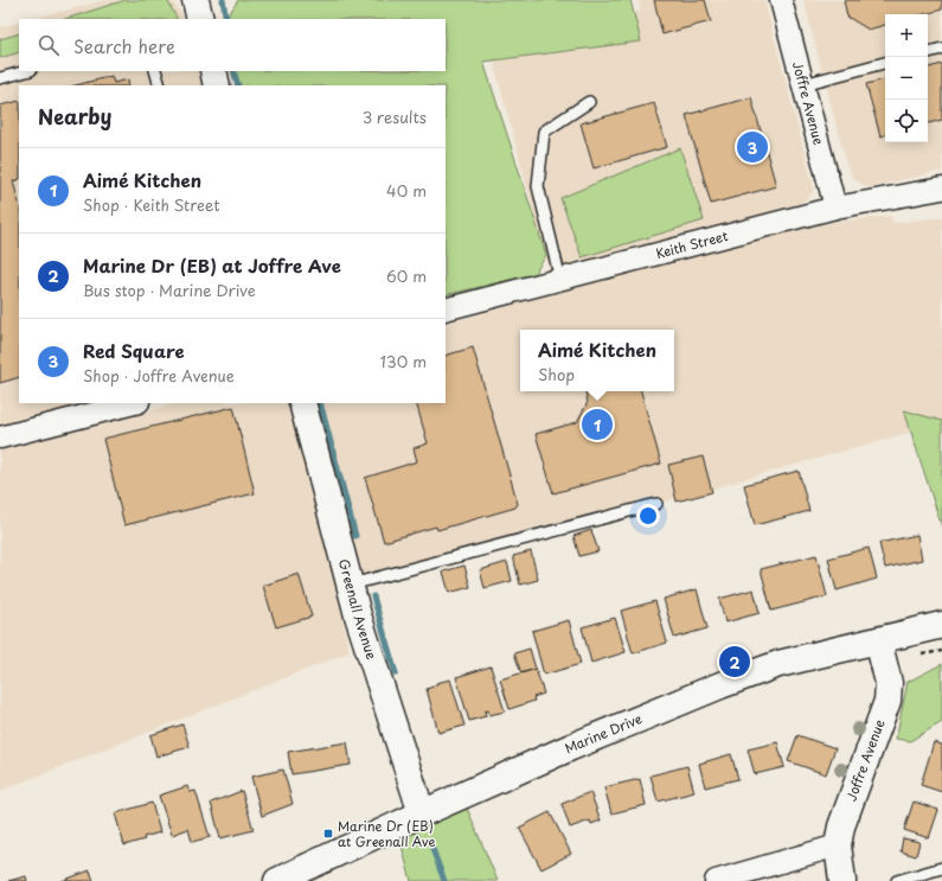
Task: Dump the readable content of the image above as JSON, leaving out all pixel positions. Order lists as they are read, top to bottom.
{
  "streets": {
    "street": [
      "Joffre Avenue",
      "Keith Street",
      "Greenall Avenue",
      "Marine Drive"
    ]
  },
  "crossings": [
    ["Joffre Avenue", "Keith Street"],
    ["Joffre Avenue", "Marine Drive"],
    ["Greenall Avenue", "Marine Drive"]
  ],
  "places": {
    "transit": ["Marine Dr (EB) at Greenall Ave"]
  },
  "page": {
    "map_buttons": ["+", "−"],
    "search": "Search here",
    "heading": ["Nearby", "3 results"],
    "pins": ["3", "1", "2"],
    "list": [
      {
        "mark": "1",
        "name": "Aimé Kitchen",
        "note": "Shop · Keith Street",
        "value": "40 m"
      },
      {
        "mark": "2",
        "name": "Marine Dr (EB) at Joffre Ave",
        "note": "Bus stop · Marine Drive",
        "value": "60 m"
      },
      {
        "mark": "3",
        "name": "Red Square",
        "note": "Shop · Joffre Avenue",
        "value": "130 m"
      }
    ],
    "popup": ["Aimé Kitchen", "Shop"]
  }
}
